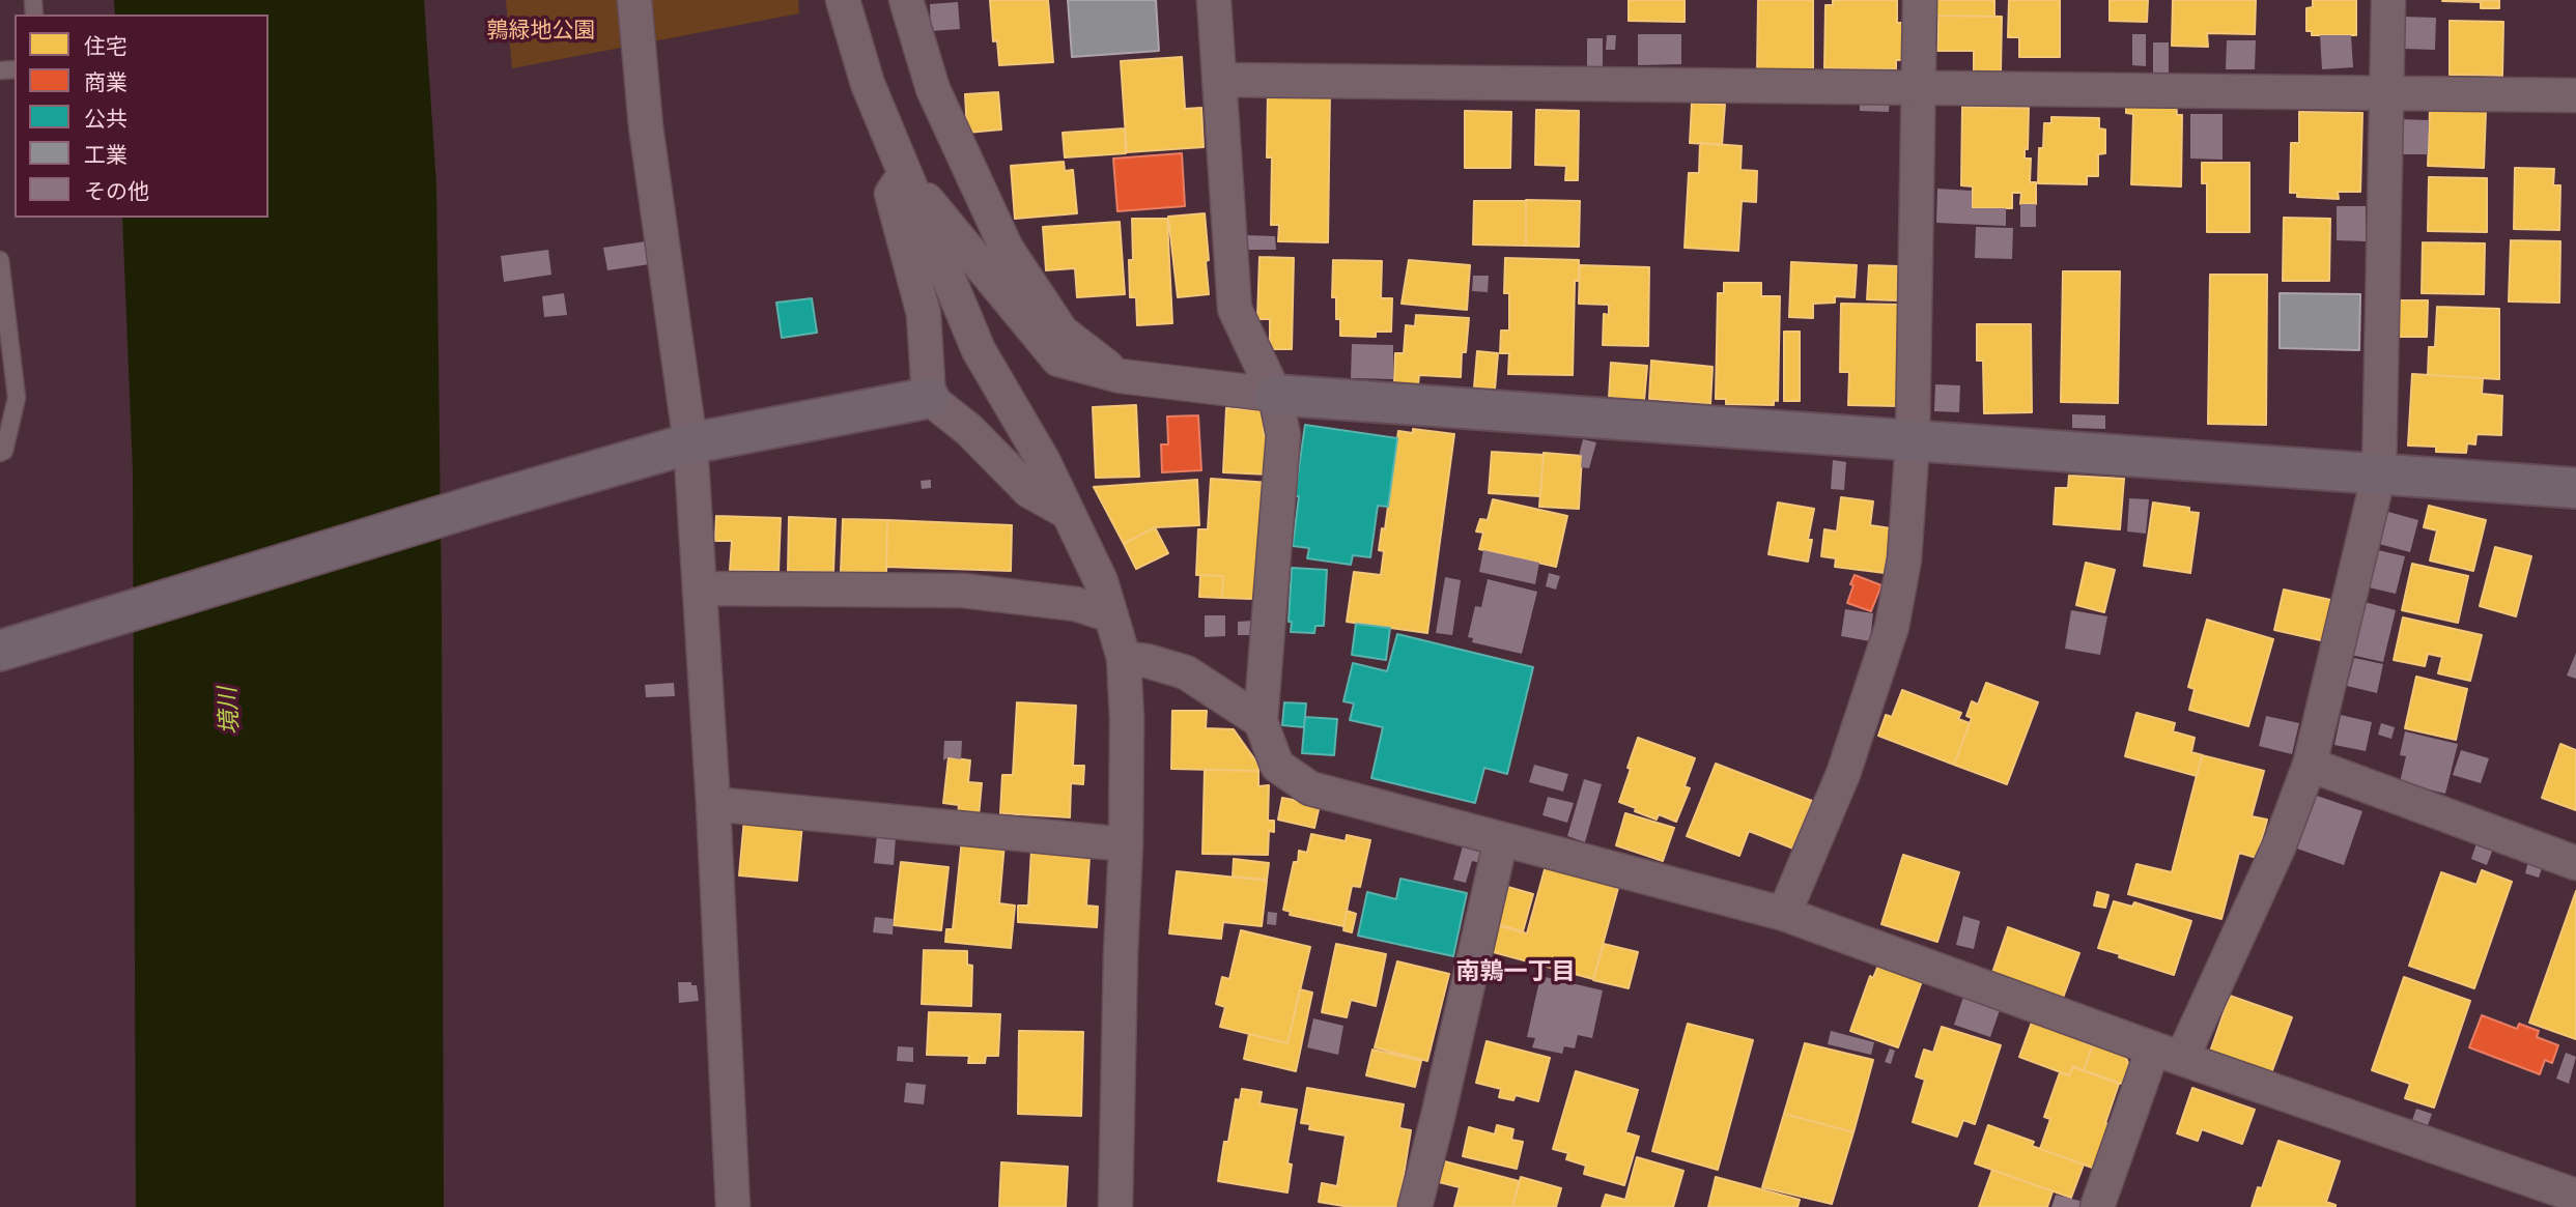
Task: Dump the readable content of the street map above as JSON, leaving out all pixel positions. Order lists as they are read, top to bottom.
{
  "districts": ["南鶉一丁目"],
  "water": ["境川"],
  "parks": ["鶉緑地公園"],
  "legend": [
    "住宅",
    "商業",
    "公共",
    "工業",
    "その他"
  ]
}
